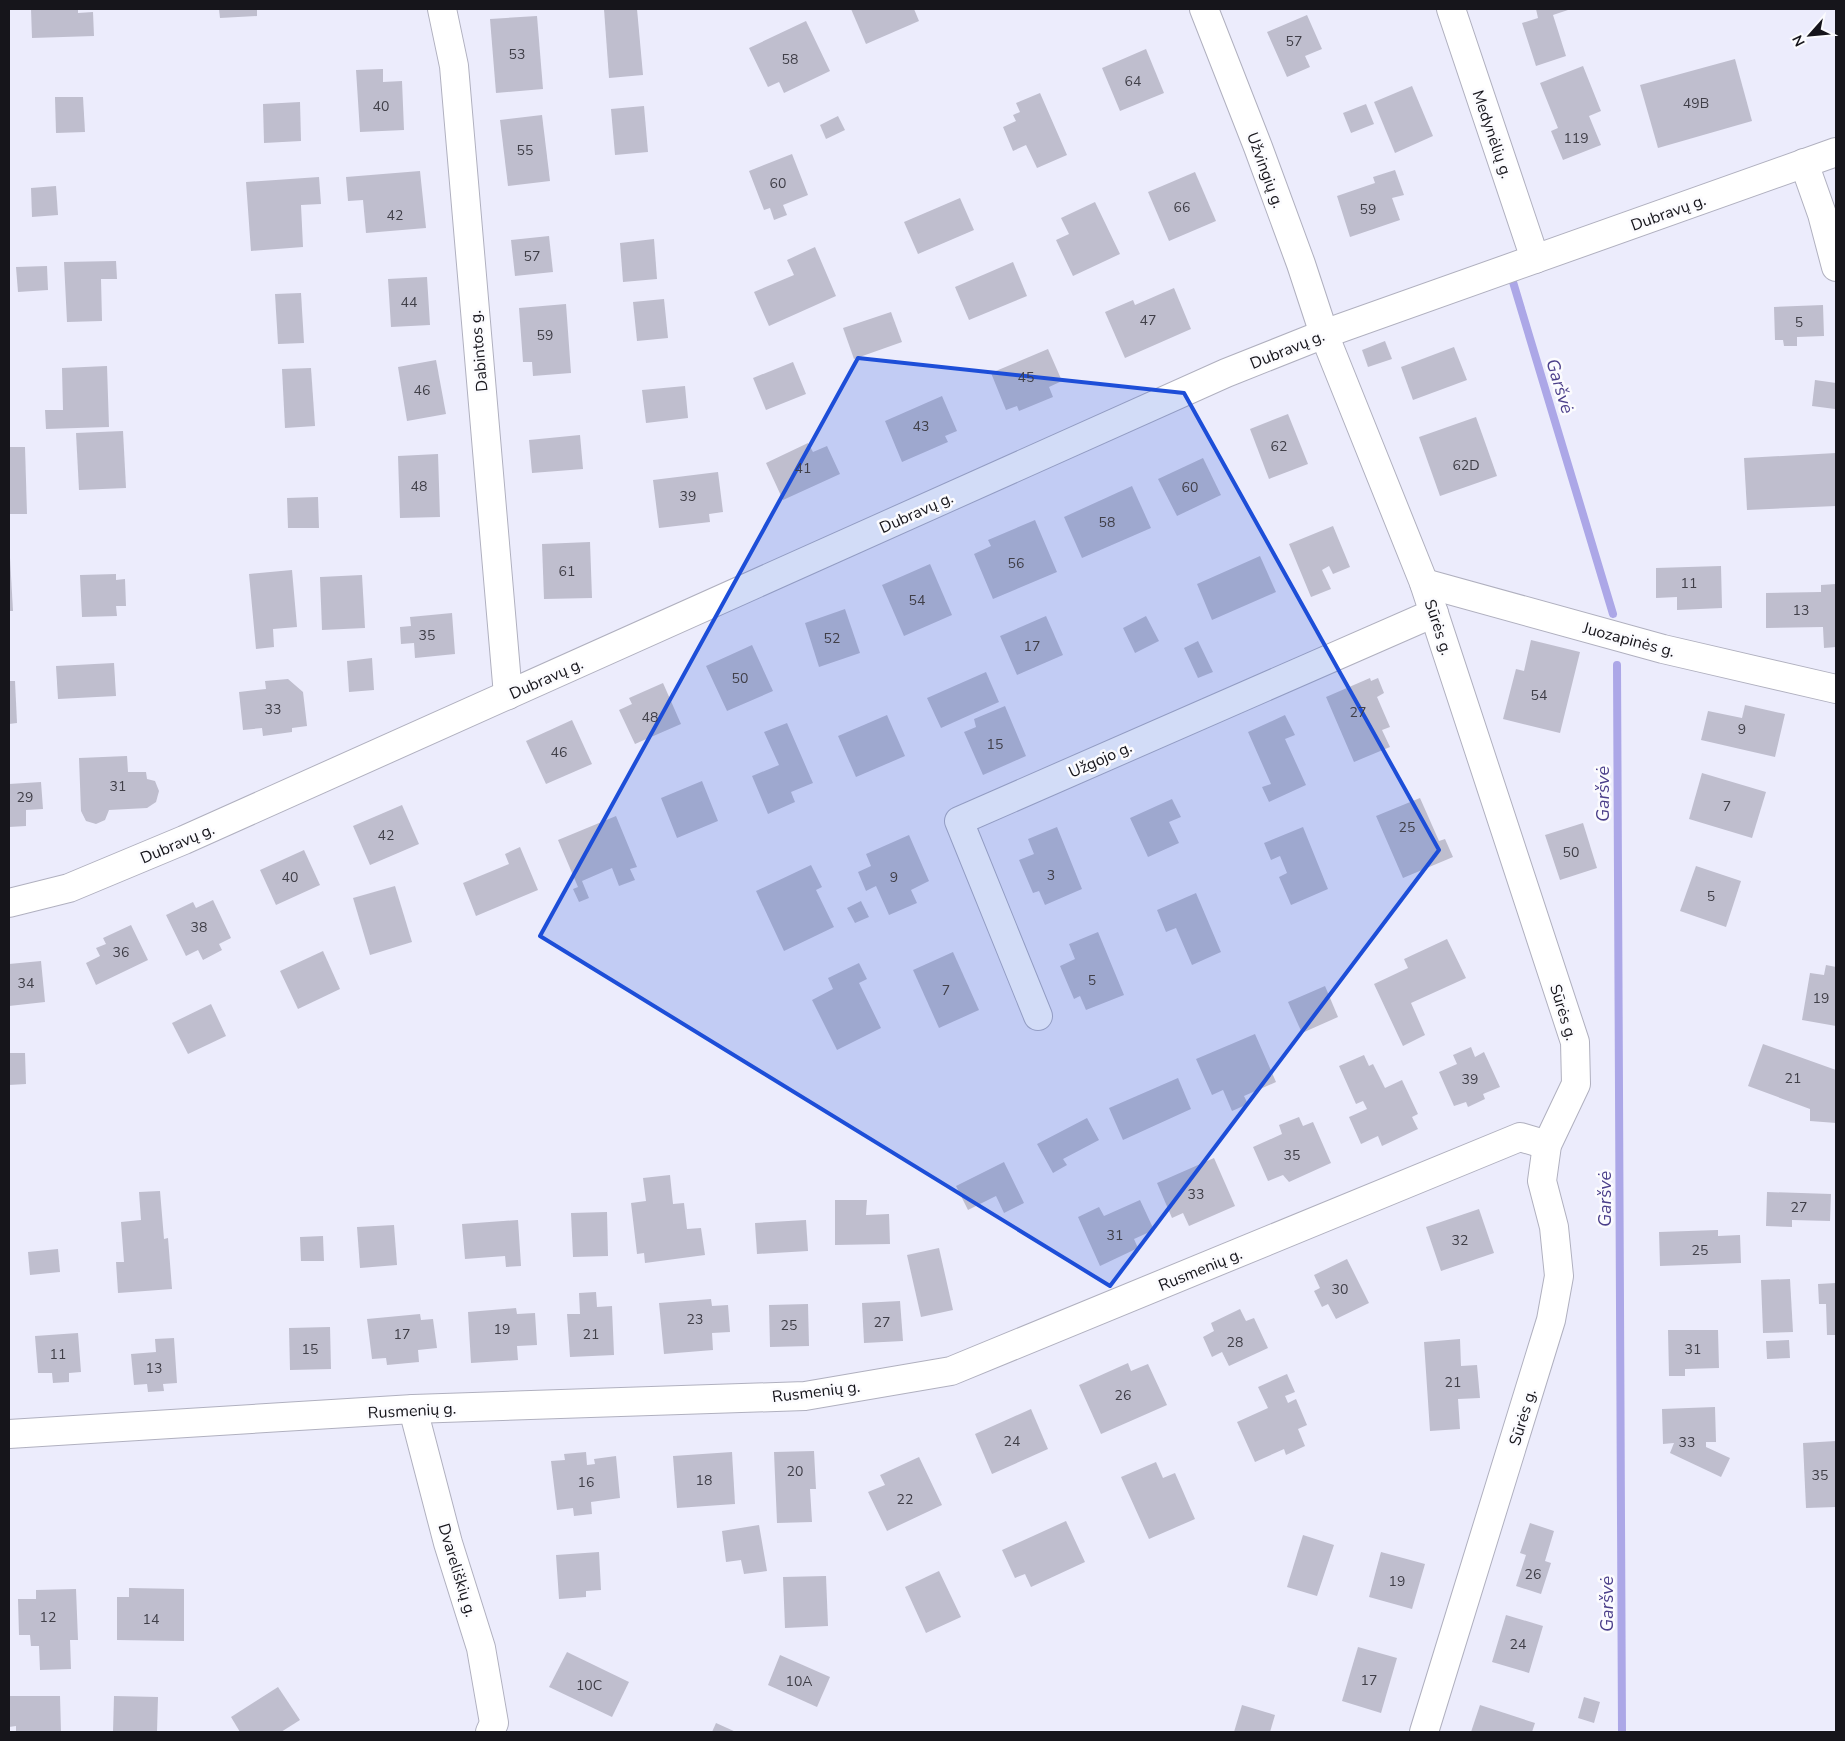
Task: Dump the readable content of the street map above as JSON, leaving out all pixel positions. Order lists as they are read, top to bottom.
{
  "streets": {
    "street": [
      "Medynėlių g.",
      "Užvingių g.",
      "Dubravų g.",
      "Dabintos g.",
      "Sūrės g.",
      "Juozapinės g.",
      "Užgojo g.",
      "Rusmenių g.",
      "Dvareliškių g."
    ]
  },
  "crossings": [
    ["Medynėlių g.", "Dubravų g."],
    ["Užvingių g.", "Dubravų g."],
    ["Užvingių g.", "Sūrės g."],
    ["Dubravų g.", "Dabintos g."],
    ["Dubravų g.", "Sūrės g."],
    ["Sūrės g.", "Juozapinės g."],
    ["Sūrės g.", "Užgojo g."],
    ["Sūrės g.", "Rusmenių g."],
    ["Rusmenių g.", "Dvareliškių g."]
  ],
  "water": ["Garšvė"],
  "house_numbers": [
    "57",
    "53",
    "58",
    "64",
    "49B",
    "40",
    "119",
    "55",
    "60",
    "66",
    "59",
    "42",
    "57",
    "44",
    "47",
    "5",
    "59",
    "45",
    "46",
    "43",
    "62",
    "62D",
    "41",
    "48",
    "60",
    "39",
    "58",
    "56",
    "61",
    "11",
    "54",
    "13",
    "35",
    "52",
    "17",
    "50",
    "54",
    "33",
    "27",
    "48",
    "9",
    "15",
    "46",
    "31",
    "29",
    "7",
    "25",
    "42",
    "50",
    "3",
    "40",
    "9",
    "5",
    "38",
    "36",
    "5",
    "34",
    "7",
    "19",
    "21",
    "39",
    "35",
    "33",
    "27",
    "31",
    "32",
    "25",
    "30",
    "23",
    "27",
    "25",
    "19",
    "17",
    "21",
    "28",
    "15",
    "31",
    "11",
    "13",
    "21",
    "26",
    "24",
    "33",
    "20",
    "35",
    "18",
    "16",
    "22",
    "26",
    "19",
    "12",
    "14",
    "24",
    "17",
    "10A",
    "10C"
  ],
  "north": "bottom left"
}
